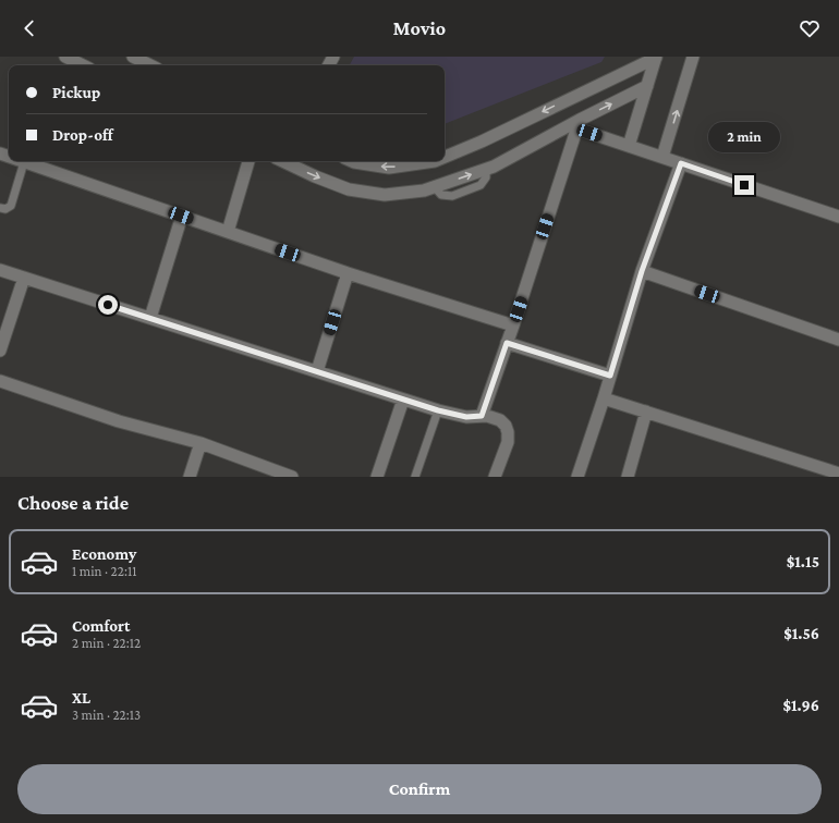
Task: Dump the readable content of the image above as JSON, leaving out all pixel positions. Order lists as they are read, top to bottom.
{
  "page": {
    "header": "Movio",
    "banner": ["Pickup", "Drop-off"],
    "bubble": "2 min",
    "heading": "Choose a ride",
    "list": [
      {
        "name": "Economy",
        "note": "1 min · 22:11",
        "value": "$1.15"
      },
      {
        "name": "Comfort",
        "note": "2 min · 22:12",
        "value": "$1.56"
      },
      {
        "name": "XL",
        "note": "3 min · 22:13",
        "value": "$1.96"
      }
    ],
    "buttons": "Confirm"
  }
}
